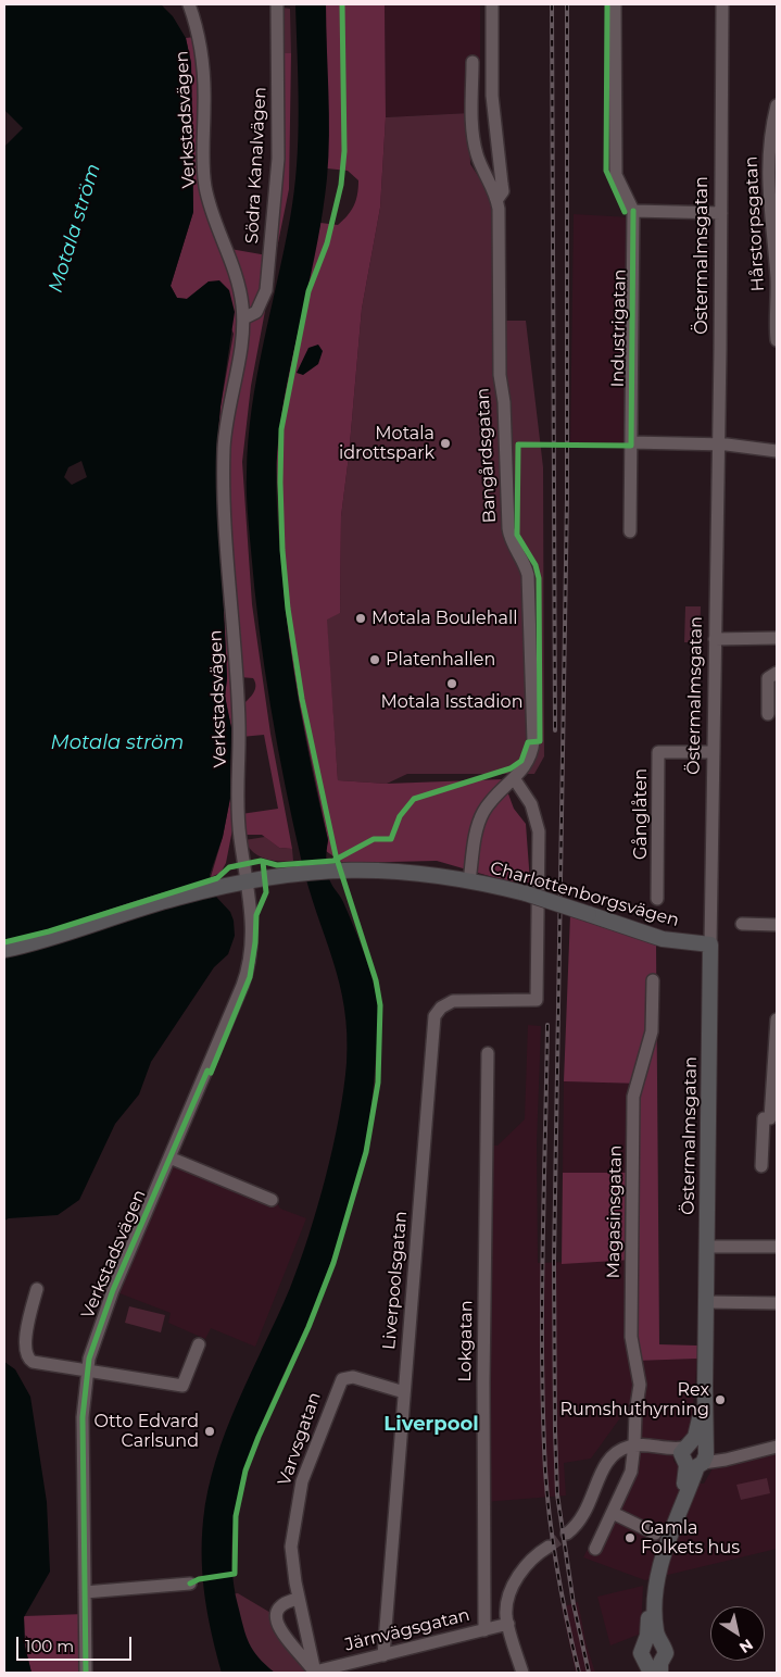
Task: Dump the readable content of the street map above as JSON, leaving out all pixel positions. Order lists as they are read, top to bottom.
{
  "streets": {
    "main road": ["Östermalmsgatan", "Charlottenborgsvägen"],
    "street": [
      "Verkstadsvägen",
      "Södra Kanalvägen",
      "Hårstorpsgatan",
      "Industrigatan",
      "Bangårdsgatan",
      "Gånglåten",
      "Magasinsgatan",
      "Liverpoolsgatan",
      "Lokgatan",
      "Varvsgatan",
      "Järnvägsgatan"
    ]
  },
  "crossings": [
    ["Verkstadsvägen", "Södra Kanalvägen"],
    ["Verkstadsvägen", "Charlottenborgsvägen"],
    ["Östermalmsgatan", "Gånglåten"],
    ["Östermalmsgatan", "Charlottenborgsvägen"],
    ["Bangårdsgatan", "Charlottenborgsvägen"],
    ["Bangårdsgatan", "Liverpoolsgatan"],
    ["Liverpoolsgatan", "Varvsgatan"],
    ["Liverpoolsgatan", "Järnvägsgatan"],
    ["Lokgatan", "Järnvägsgatan"],
    ["Varvsgatan", "Järnvägsgatan"]
  ],
  "districts": ["Liverpool"],
  "water": ["Motala ström"],
  "places": [
    "Motala idrottspark",
    "Motala Boulehall",
    "Platenhallen",
    "Motala Isstadion",
    "Rex Rumshuthyrning",
    "Otto Edvard Carlsund",
    "Gamla Folkets hus"
  ],
  "scale_bar": "100 m",
  "north": "bottom right"
}
